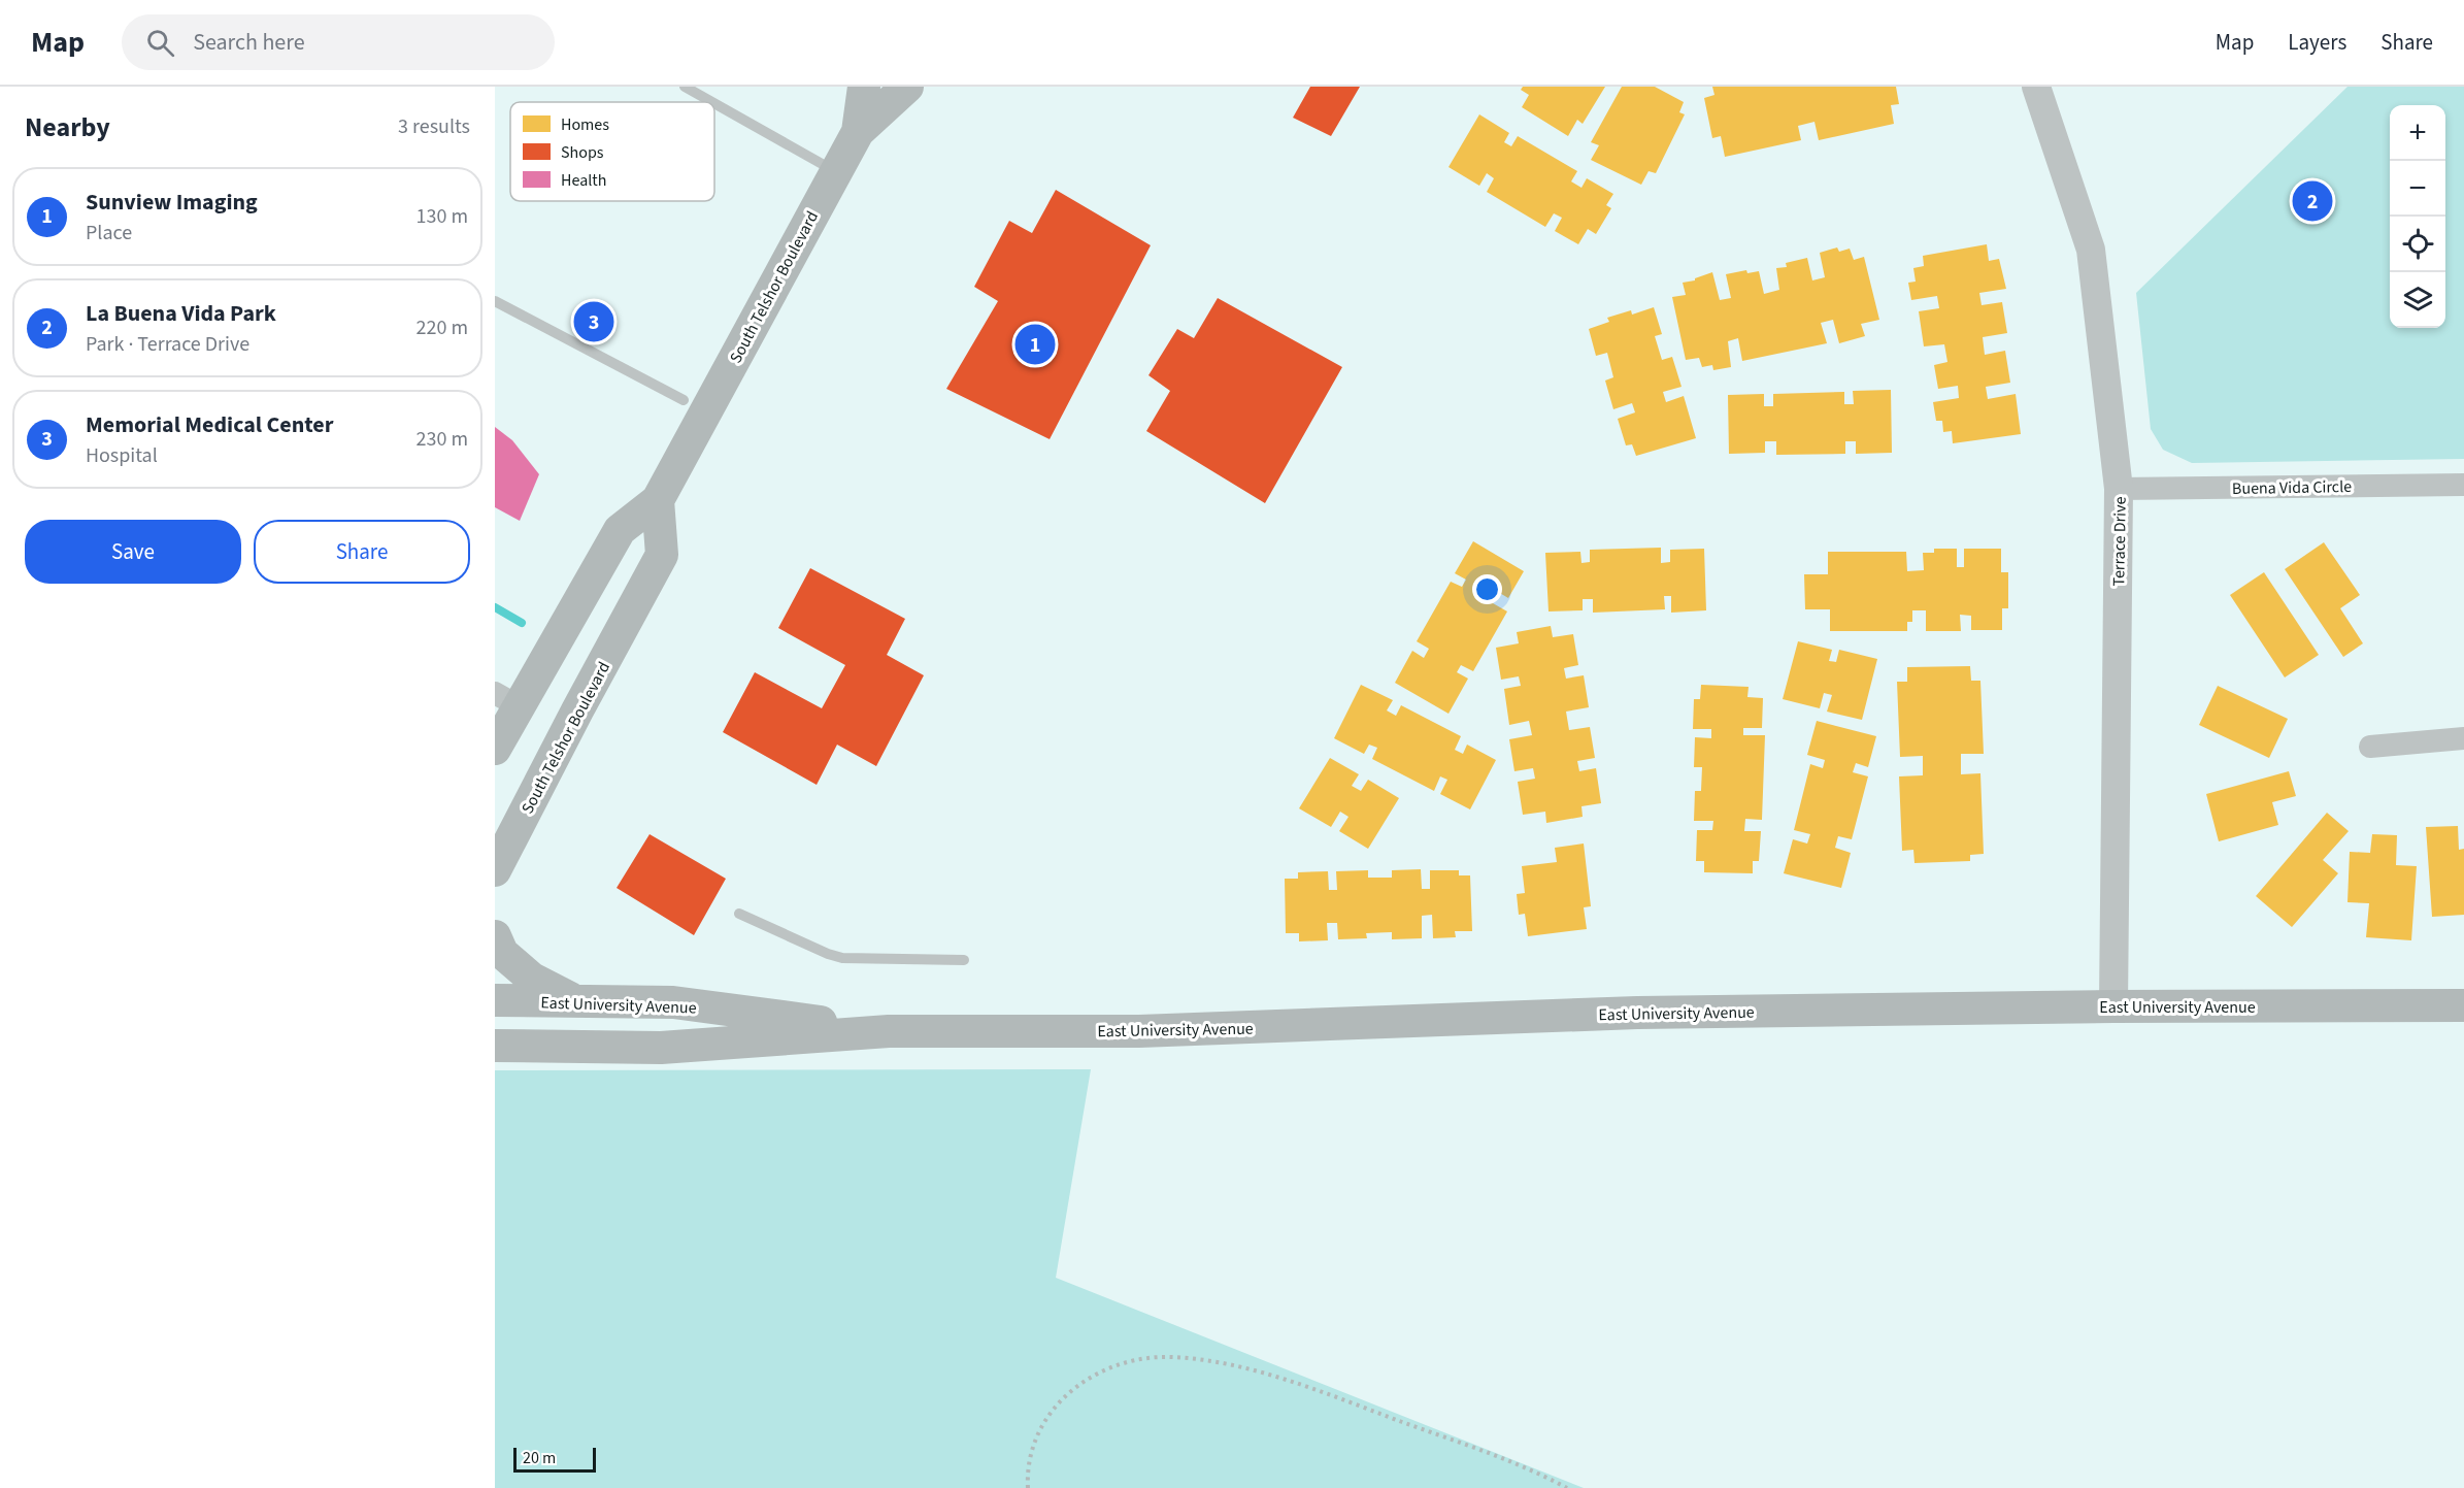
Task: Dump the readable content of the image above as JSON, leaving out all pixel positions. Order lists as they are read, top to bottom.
{
  "streets": {
    "main road": ["South Telshor Boulevard", "East University Avenue"],
    "street": ["Buena Vida Circle", "Terrace Drive"]
  },
  "crossings": [
    ["Buena Vida Circle", "Terrace Drive"],
    ["Terrace Drive", "East University Avenue"]
  ],
  "legend": ["Homes", "Shops", "Health"],
  "scale_bar": "20 m",
  "page": {
    "header": "Map",
    "search": "Search here",
    "nav": ["Map", "Layers", "Share"],
    "heading": ["Nearby", "3 results"],
    "map_buttons": ["+", "−"],
    "list": [
      {
        "mark": "1",
        "name": "Sunview Imaging",
        "note": "Place",
        "value": "130 m"
      },
      {
        "mark": "2",
        "name": "La Buena Vida Park",
        "note": "Park · Terrace Drive",
        "value": "220 m"
      },
      {
        "mark": "3",
        "name": "Memorial Medical Center",
        "note": "Hospital",
        "value": "230 m"
      }
    ],
    "pins": ["2", "3", "1"],
    "buttons": ["Save", "Share"],
    "scale": "20 m"
  }
}
